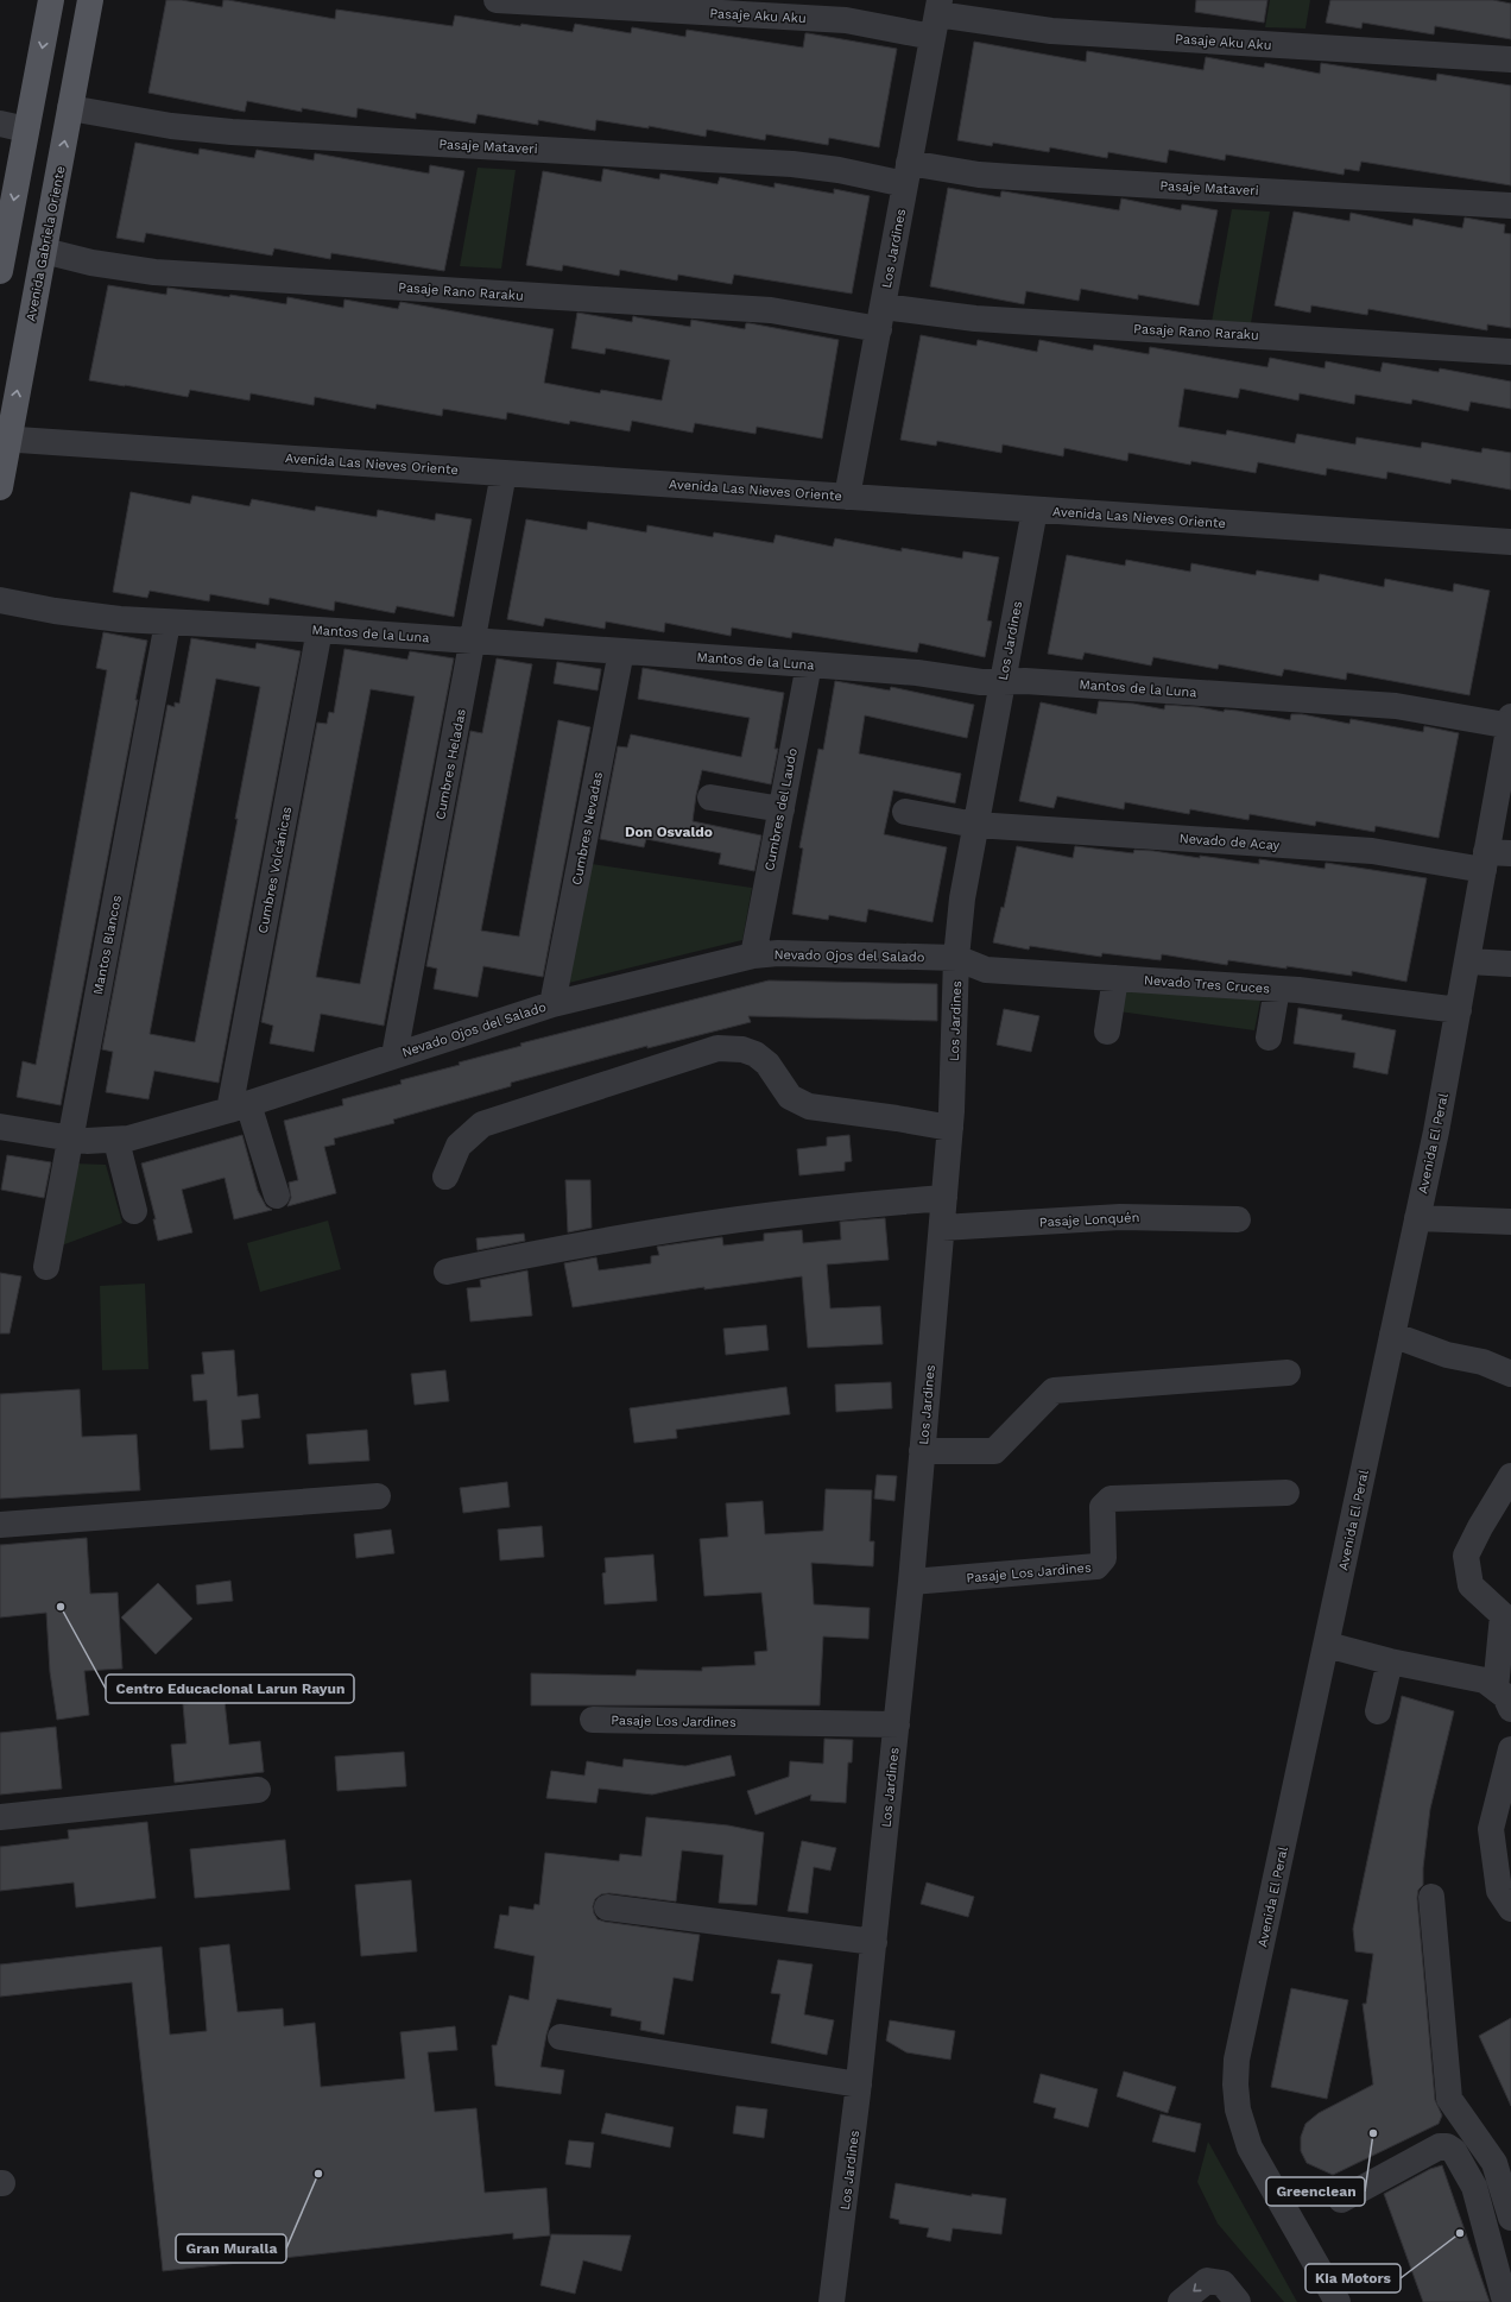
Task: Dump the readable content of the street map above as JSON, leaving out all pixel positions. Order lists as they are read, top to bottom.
{
  "streets": {
    "main road": ["Avenida Gabriela Oriente"],
    "street": [
      "Pasaje Aku Aku",
      "Pasaje Mataveri",
      "Los Jardines",
      "Pasaje Rano Raraku",
      "Avenida Las Nieves Oriente",
      "Mantos de la Luna",
      "Cumbres Heladas",
      "Cumbres del Laudo",
      "Cumbres Nevadas",
      "Nevado de Acay",
      "Cumbres Volcánicas",
      "Mantos Blancos",
      "Nevado Ojos del Salado",
      "Nevado Tres Cruces",
      "Avenida El Peral",
      "Pasaje Lonquén",
      "Pasaje Los Jardines"
    ]
  },
  "crossings": [
    ["Pasaje Aku Aku", "Los Jardines"],
    ["Pasaje Mataveri", "Avenida Gabriela Oriente"],
    ["Pasaje Mataveri", "Los Jardines"],
    ["Avenida Gabriela Oriente", "Pasaje Rano Raraku"],
    ["Avenida Gabriela Oriente", "Avenida Las Nieves Oriente"],
    ["Los Jardines", "Pasaje Rano Raraku"],
    ["Los Jardines", "Avenida Las Nieves Oriente"],
    ["Los Jardines", "Mantos de la Luna"],
    ["Los Jardines", "Nevado de Acay"],
    ["Los Jardines", "Nevado Ojos del Salado"],
    ["Los Jardines", "Nevado Tres Cruces"],
    ["Los Jardines", "Pasaje Lonquén"],
    ["Los Jardines", "Pasaje Los Jardines"],
    ["Avenida Las Nieves Oriente", "Cumbres Heladas"],
    ["Mantos de la Luna", "Cumbres Heladas"],
    ["Mantos de la Luna", "Cumbres del Laudo"],
    ["Mantos de la Luna", "Cumbres Nevadas"],
    ["Mantos de la Luna", "Cumbres Volcánicas"],
    ["Mantos de la Luna", "Mantos Blancos"],
    ["Mantos de la Luna", "Avenida El Peral"],
    ["Cumbres Heladas", "Nevado Ojos del Salado"],
    ["Cumbres del Laudo", "Nevado Ojos del Salado"],
    ["Cumbres Nevadas", "Nevado Ojos del Salado"],
    ["Nevado de Acay", "Avenida El Peral"],
    ["Cumbres Volcánicas", "Nevado Ojos del Salado"],
    ["Mantos Blancos", "Nevado Ojos del Salado"],
    ["Nevado Ojos del Salado", "Nevado Tres Cruces"],
    ["Nevado Tres Cruces", "Avenida El Peral"]
  ],
  "districts": ["Don Osvaldo"],
  "places": [
    "Centro Educacional Larun Rayun",
    "Greenclean",
    "Gran Muralla",
    "Kia Motors"
  ]
}
